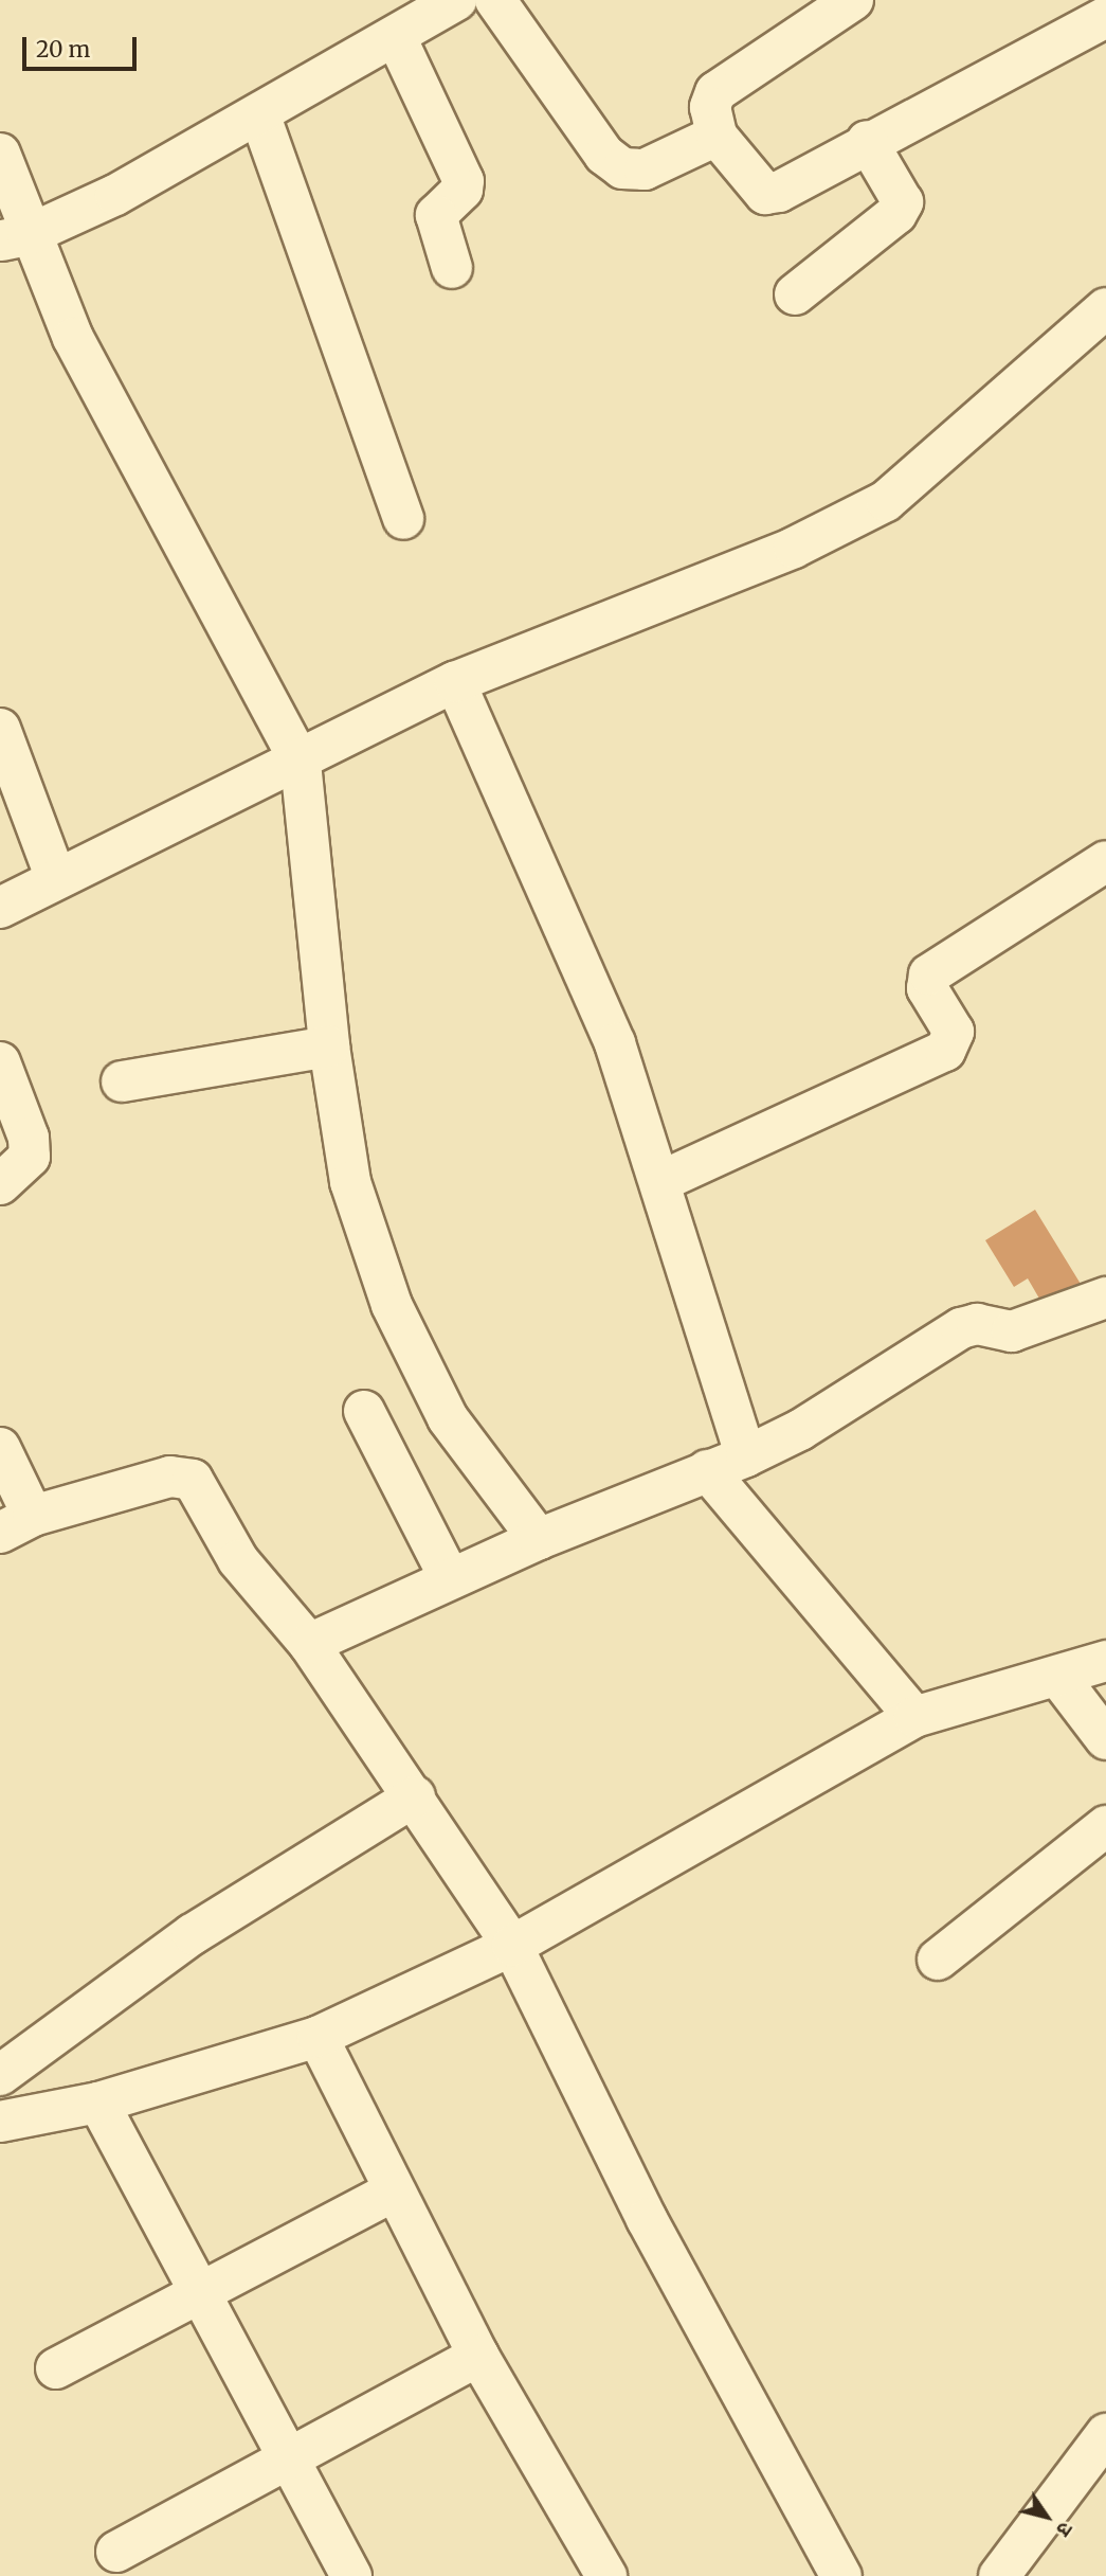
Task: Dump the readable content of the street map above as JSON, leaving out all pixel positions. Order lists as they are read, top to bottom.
{
  "scale_bar": "20 m",
  "north": "bottom right"
}
